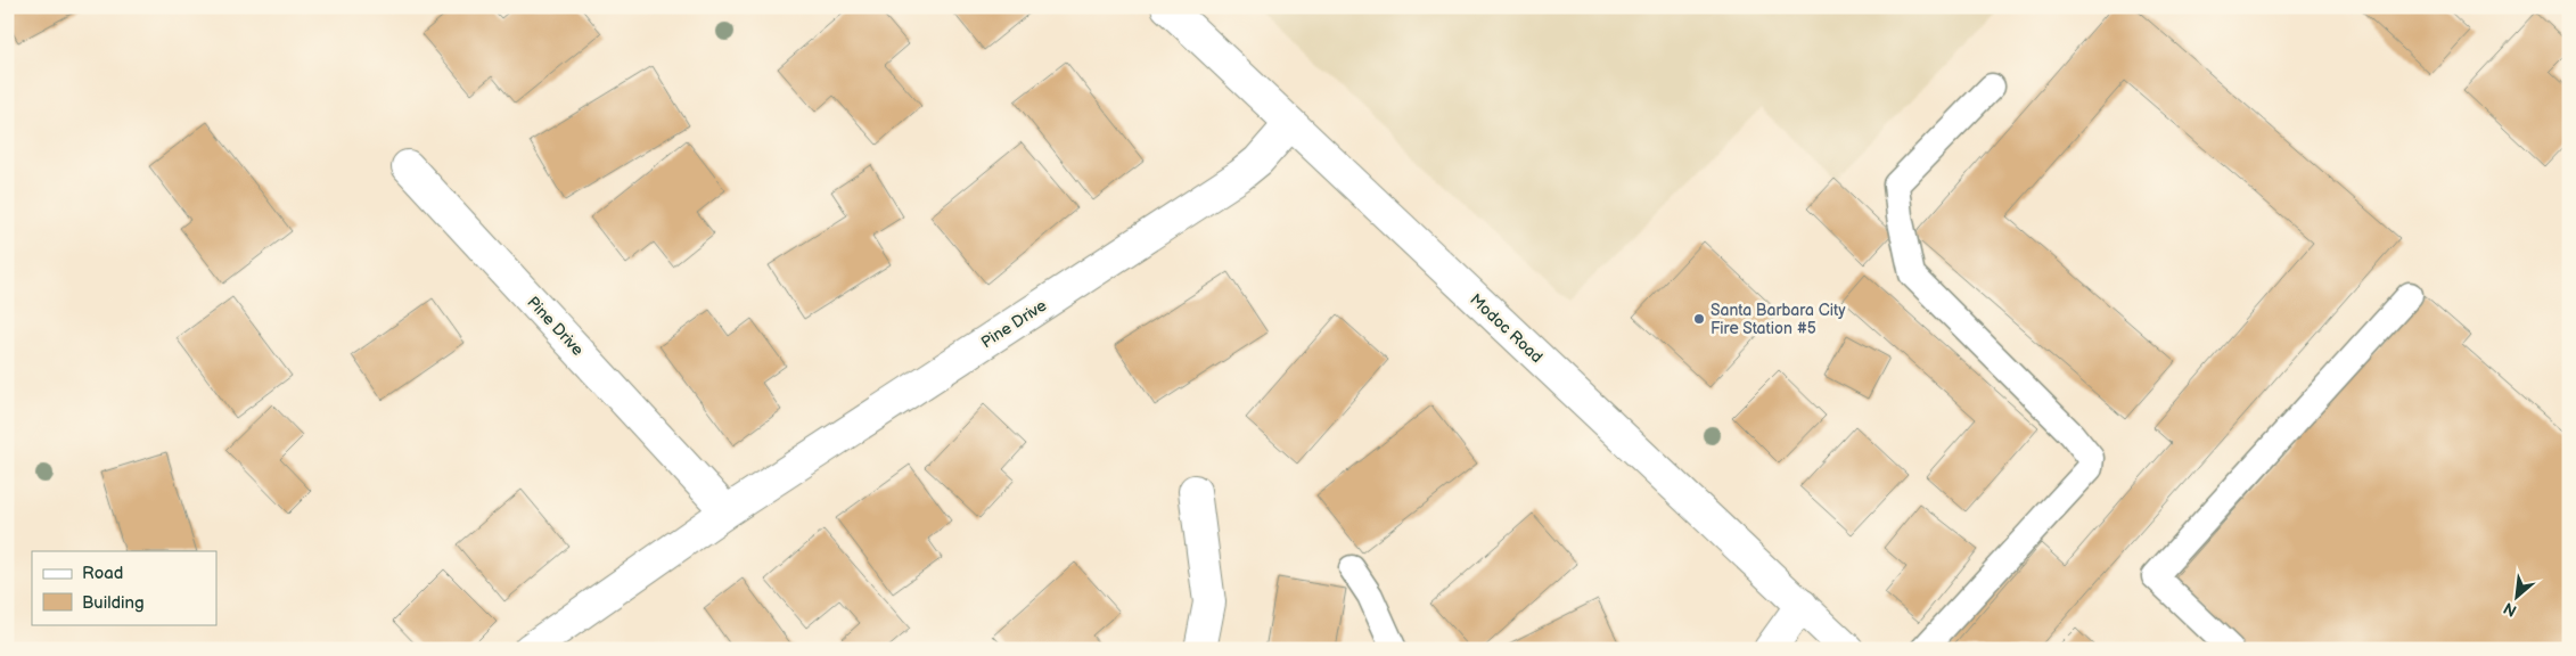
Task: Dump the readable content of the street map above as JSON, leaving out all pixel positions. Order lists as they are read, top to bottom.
{
  "streets": {
    "street": ["Pine Drive", "Modoc Road"]
  },
  "crossings": [
    ["Pine Drive", "Modoc Road"]
  ],
  "places": ["Santa Barbara City Fire Station #5"],
  "legend": ["Road", "Building"],
  "north": "bottom left"
}
